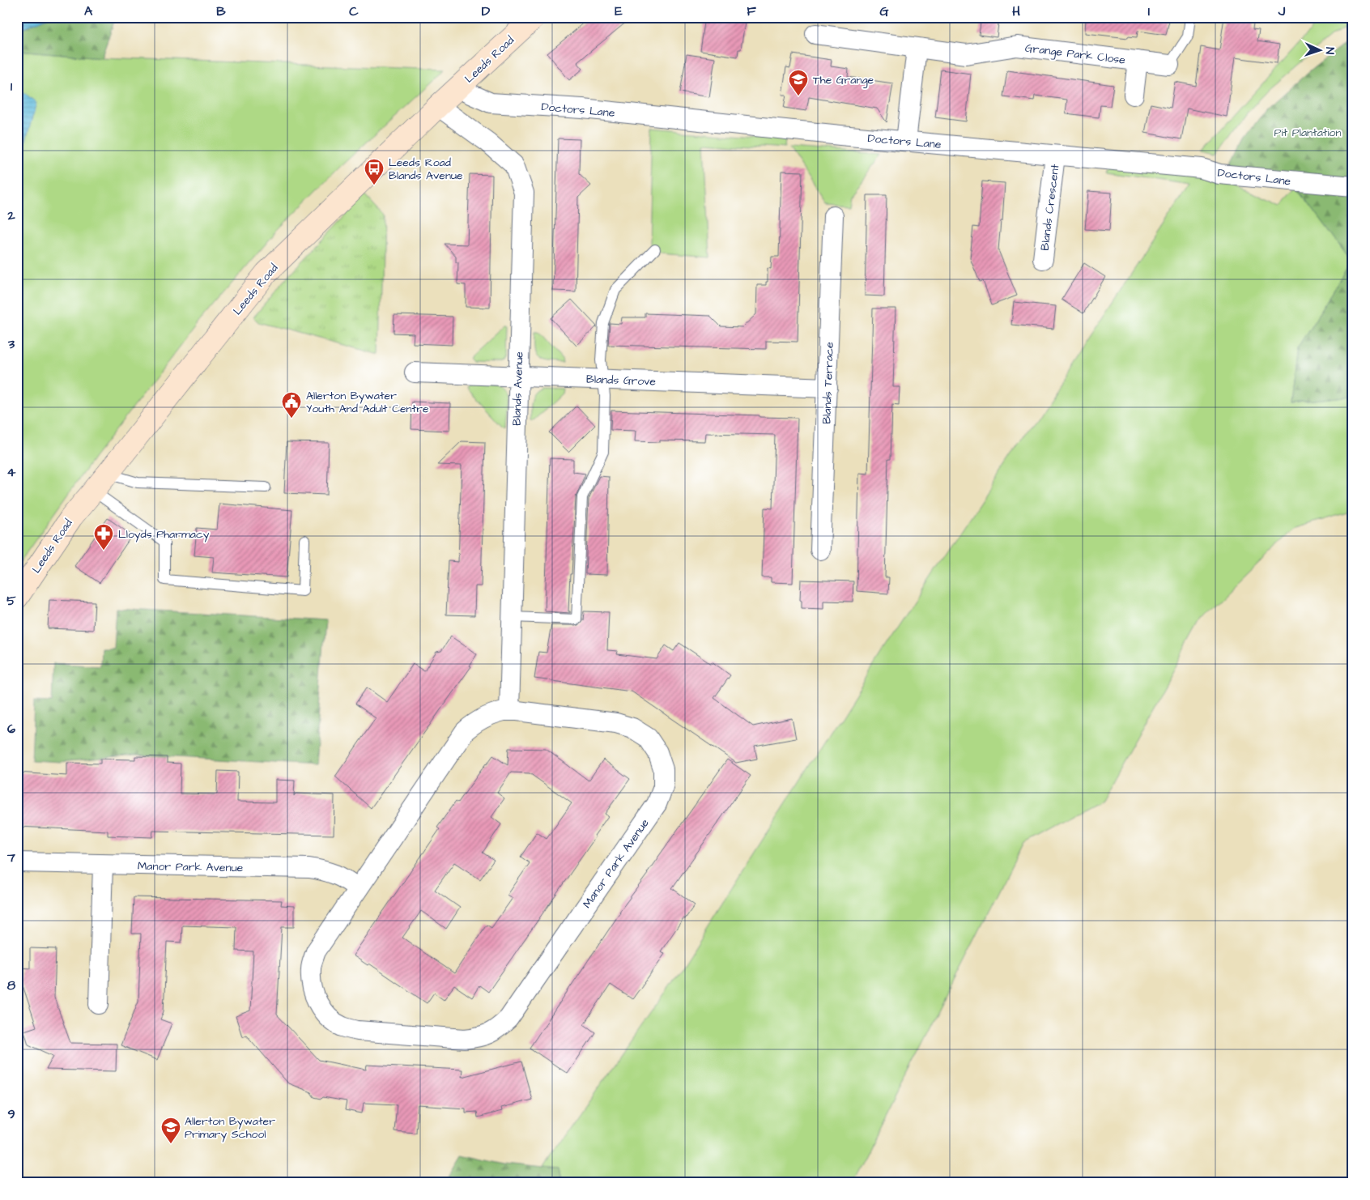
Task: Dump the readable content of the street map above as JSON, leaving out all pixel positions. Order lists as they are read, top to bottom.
{
  "streets": {
    "street": [
      "Grange Park Close",
      "Leeds Road",
      "Doctors Lane",
      "Blands Crescent",
      "Blands Grove",
      "Blands Terrace",
      "Blands Avenue",
      "Manor Park Avenue"
    ]
  },
  "crossings": [
    ["Leeds Road", "Doctors Lane"],
    ["Leeds Road", "Blands Avenue"],
    ["Doctors Lane", "Blands Crescent"],
    ["Blands Grove", "Blands Terrace"],
    ["Blands Grove", "Blands Avenue"],
    ["Blands Avenue", "Manor Park Avenue"]
  ],
  "parks": ["Pit Plantation"],
  "places": {
    "school or university": ["The Grange", "Allerton Bywater Primary School"],
    "bus stop": ["Leeds Road Blands Avenue"],
    "public building": ["Allerton Bywater Youth And Adult Centre"],
    "pharmacy": ["Lloyds Pharmacy"]
  },
  "north": "right",
  "grid": {
    "columns": [
      "A",
      "B",
      "C",
      "D",
      "E",
      "F",
      "G",
      "H",
      "I",
      "J"
    ],
    "rows": [
      "1",
      "2",
      "3",
      "4",
      "5",
      "6",
      "7",
      "8",
      "9"
    ]
  }
}
